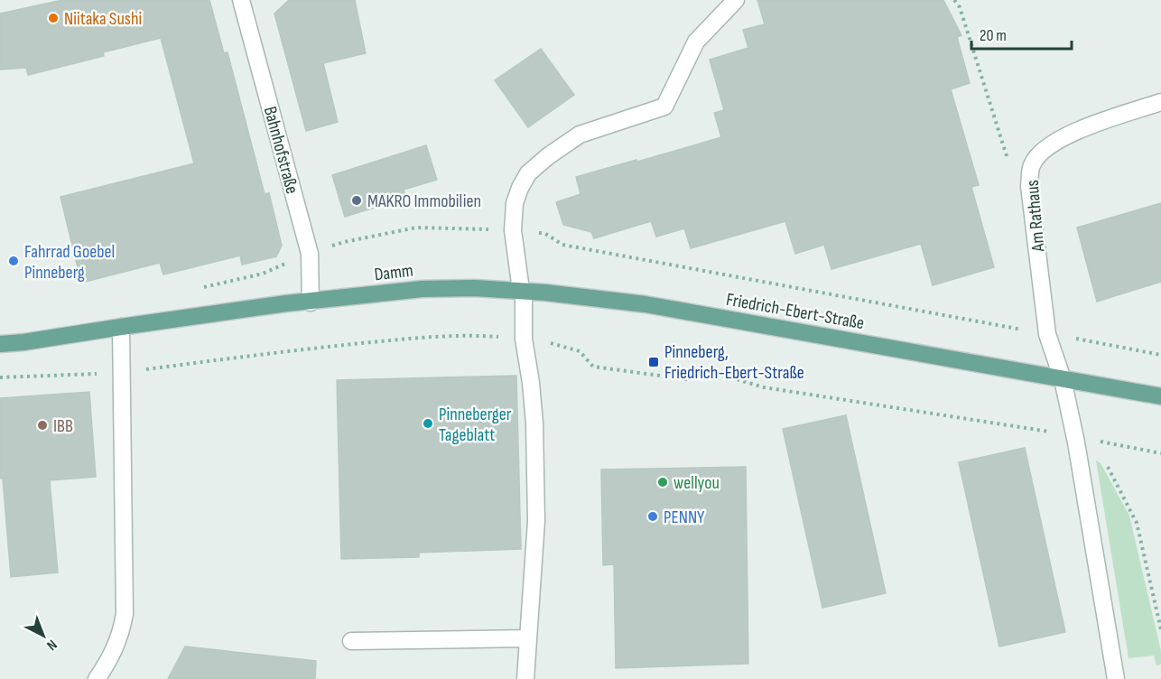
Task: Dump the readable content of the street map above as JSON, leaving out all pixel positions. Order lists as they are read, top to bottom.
{
  "streets": {
    "main road": ["Damm", "Friedrich-Ebert-Straße"],
    "street": ["Bahnhofstraße", "Am Rathaus"]
  },
  "crossings": [
    ["Bahnhofstraße", "Damm"],
    ["Am Rathaus", "Friedrich-Ebert-Straße"],
    ["Damm", "Friedrich-Ebert-Straße"]
  ],
  "places": {
    "other": [
      "Niitaka Sushi",
      "MAKRO Immobilien",
      "Fahrrad Goebel Pinneberg",
      "Pinneberger Tageblatt",
      "IBB",
      "wellyou",
      "PENNY"
    ],
    "transit": ["Pinneberg, Friedrich-Ebert-Straße"]
  },
  "scale_bar": "20 m",
  "north": "bottom right"
}
